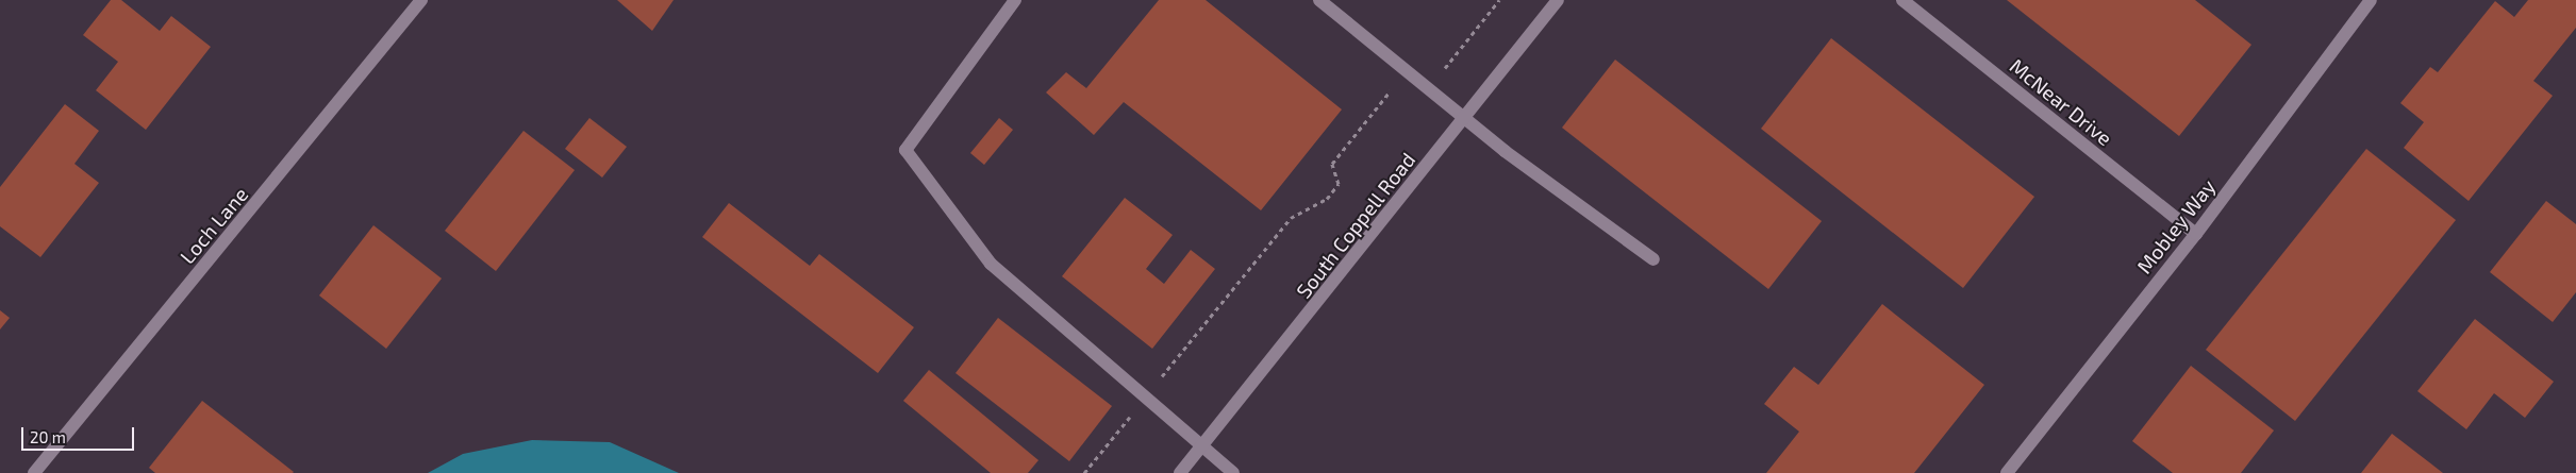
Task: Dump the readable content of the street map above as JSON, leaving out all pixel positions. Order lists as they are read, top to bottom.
{
  "streets": {
    "street": [
      "McNear Drive",
      "Loch Lane",
      "South Coppell Road",
      "Mobley Way"
    ]
  },
  "crossings": [
    ["McNear Drive", "Mobley Way"]
  ],
  "scale_bar": "20 m"
}
